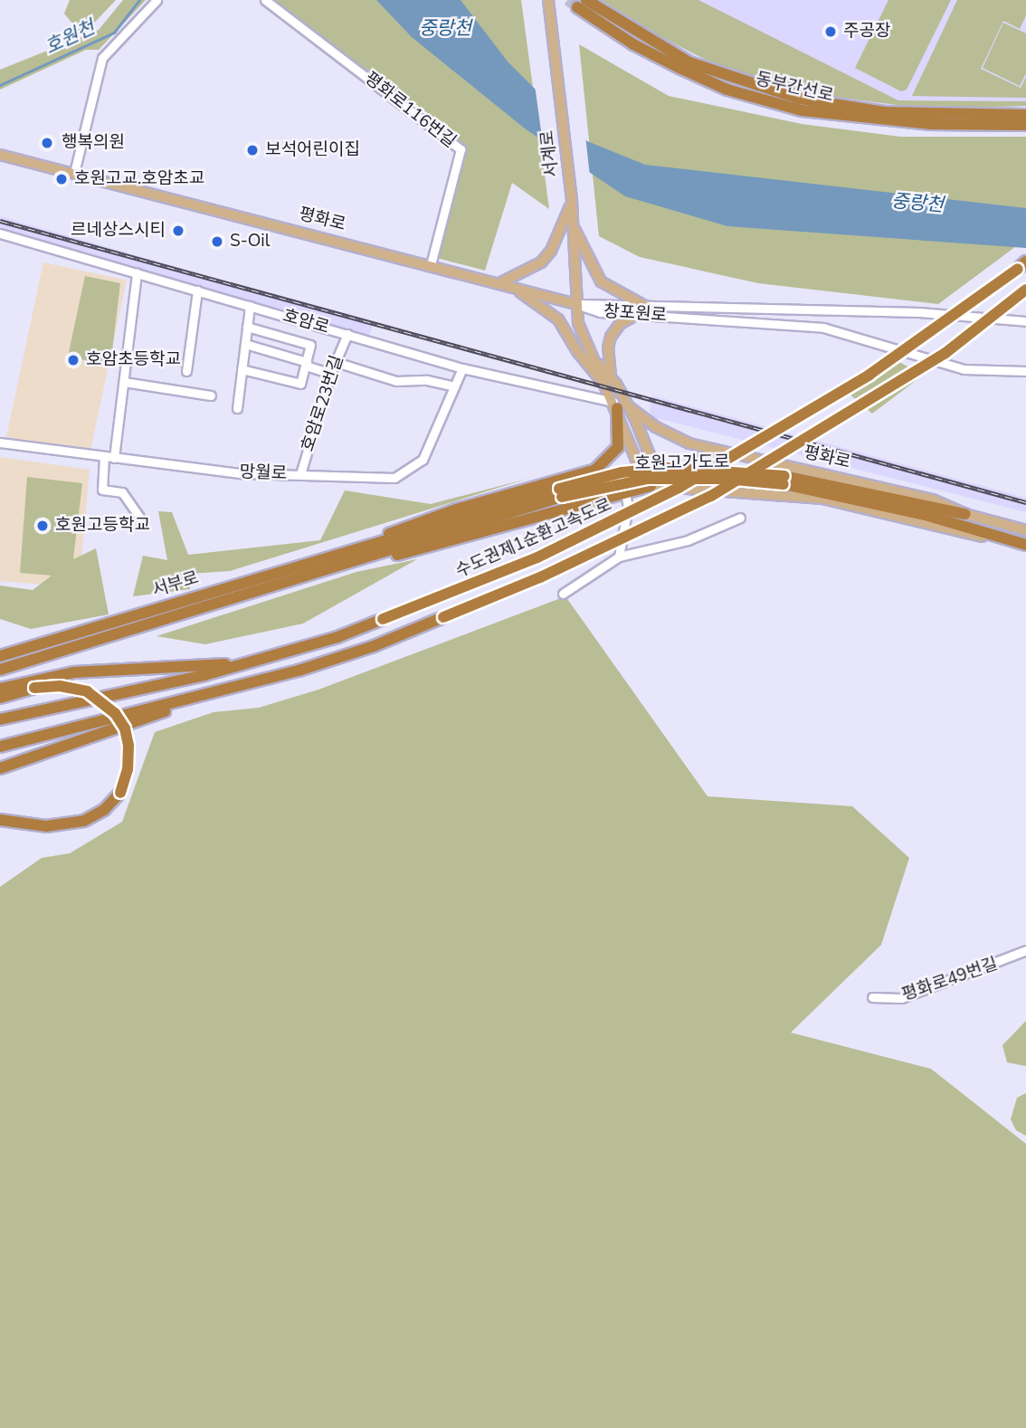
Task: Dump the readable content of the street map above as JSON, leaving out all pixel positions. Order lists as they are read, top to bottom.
{
  "streets": {
    "highway": [
      "동부간선로",
      "호원고가도로",
      "수도권제1순환고속도로",
      "서부로"
    ],
    "main road": ["서계로", "평화로"],
    "street": [
      "평화로116번길",
      "창포원로",
      "호암로",
      "호암로23번길",
      "망월로",
      "평화로49번길"
    ]
  },
  "crossings": [
    ["평화로116번길", "평화로"],
    ["서계로", "평화로"],
    ["서계로", "창포원로"],
    ["평화로", "창포원로"],
    ["평화로", "호암로"],
    ["평화로", "호원고가도로"],
    ["호암로", "호암로23번길"],
    ["호암로", "망월로"],
    ["호암로23번길", "망월로"],
    ["호원고가도로", "서부로"]
  ],
  "water": ["중랑천", "호원천"],
  "places": [
    "주공장",
    "행복의원",
    "보석어린이집",
    "호원고교.호암초교",
    "르네상스시티",
    "S-Oil",
    "호암초등학교",
    "호원고등학교"
  ]
}
